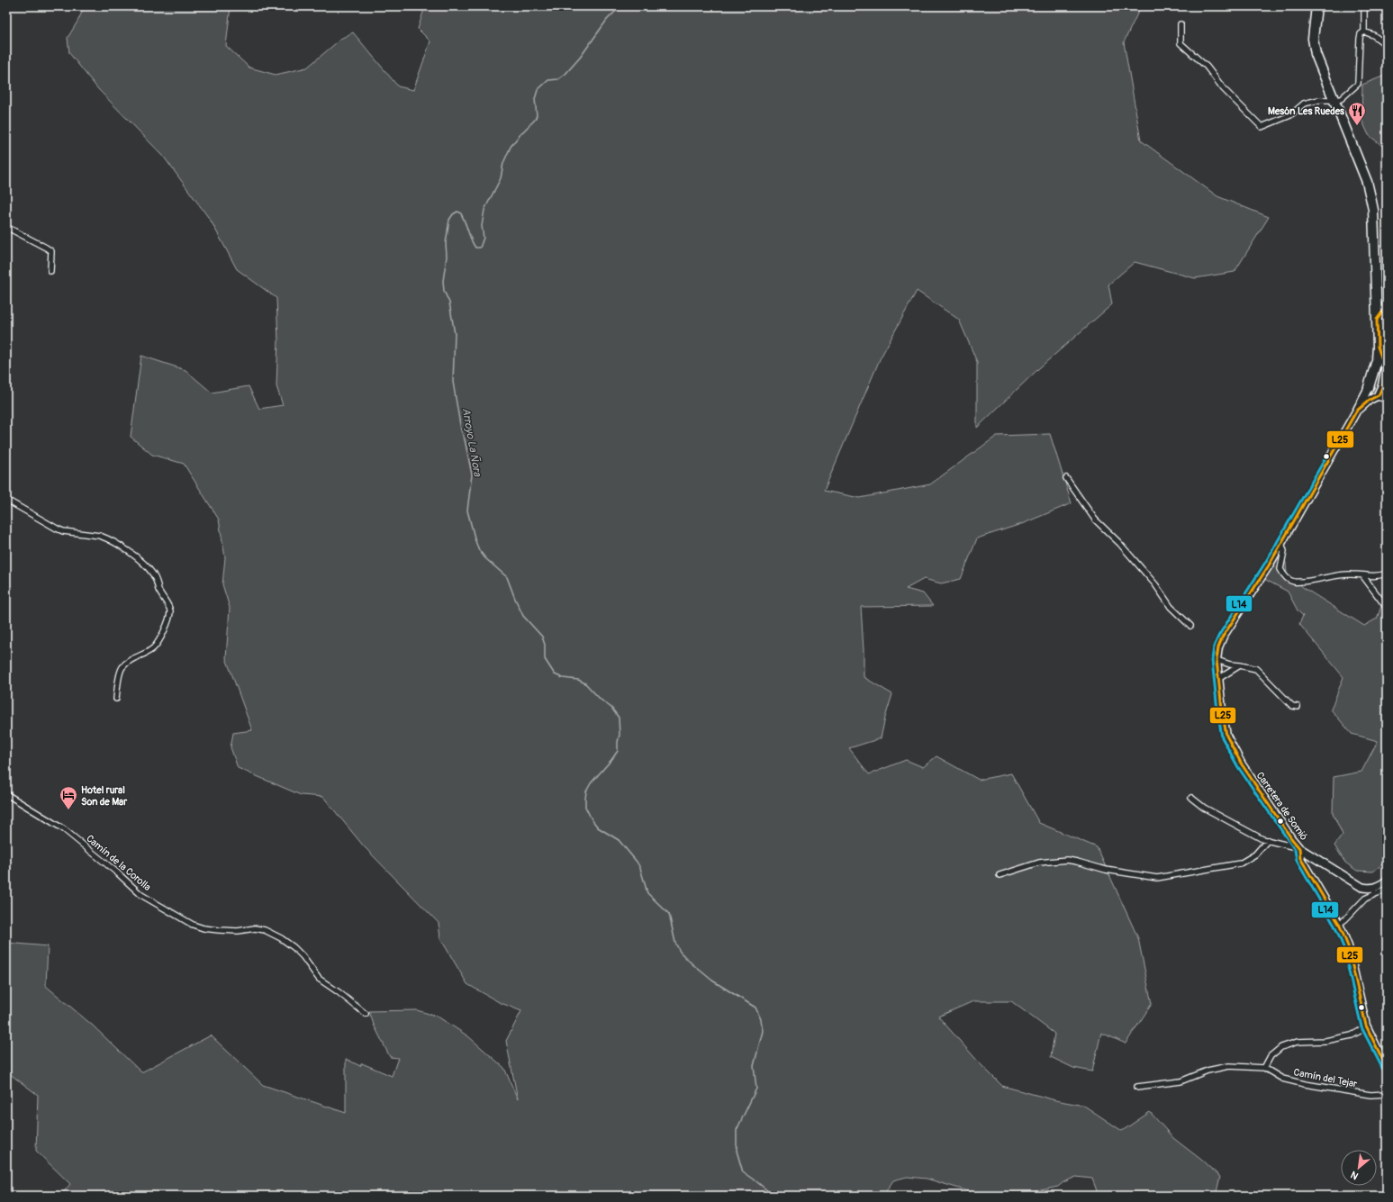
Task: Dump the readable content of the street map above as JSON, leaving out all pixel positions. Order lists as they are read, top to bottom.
{
  "streets": {
    "street": ["Carretera de Somió", "Camín de la Corolla", "Camín del Tejar"]
  },
  "water": ["Arroyo La Ñora"],
  "places": {
    "restaurant": ["Mesón Les Ruedes"],
    "hotel": ["Hotel rural Son de Mar"]
  },
  "lines": ["transit line L25", "transit line L14"],
  "north": "bottom left"
}
